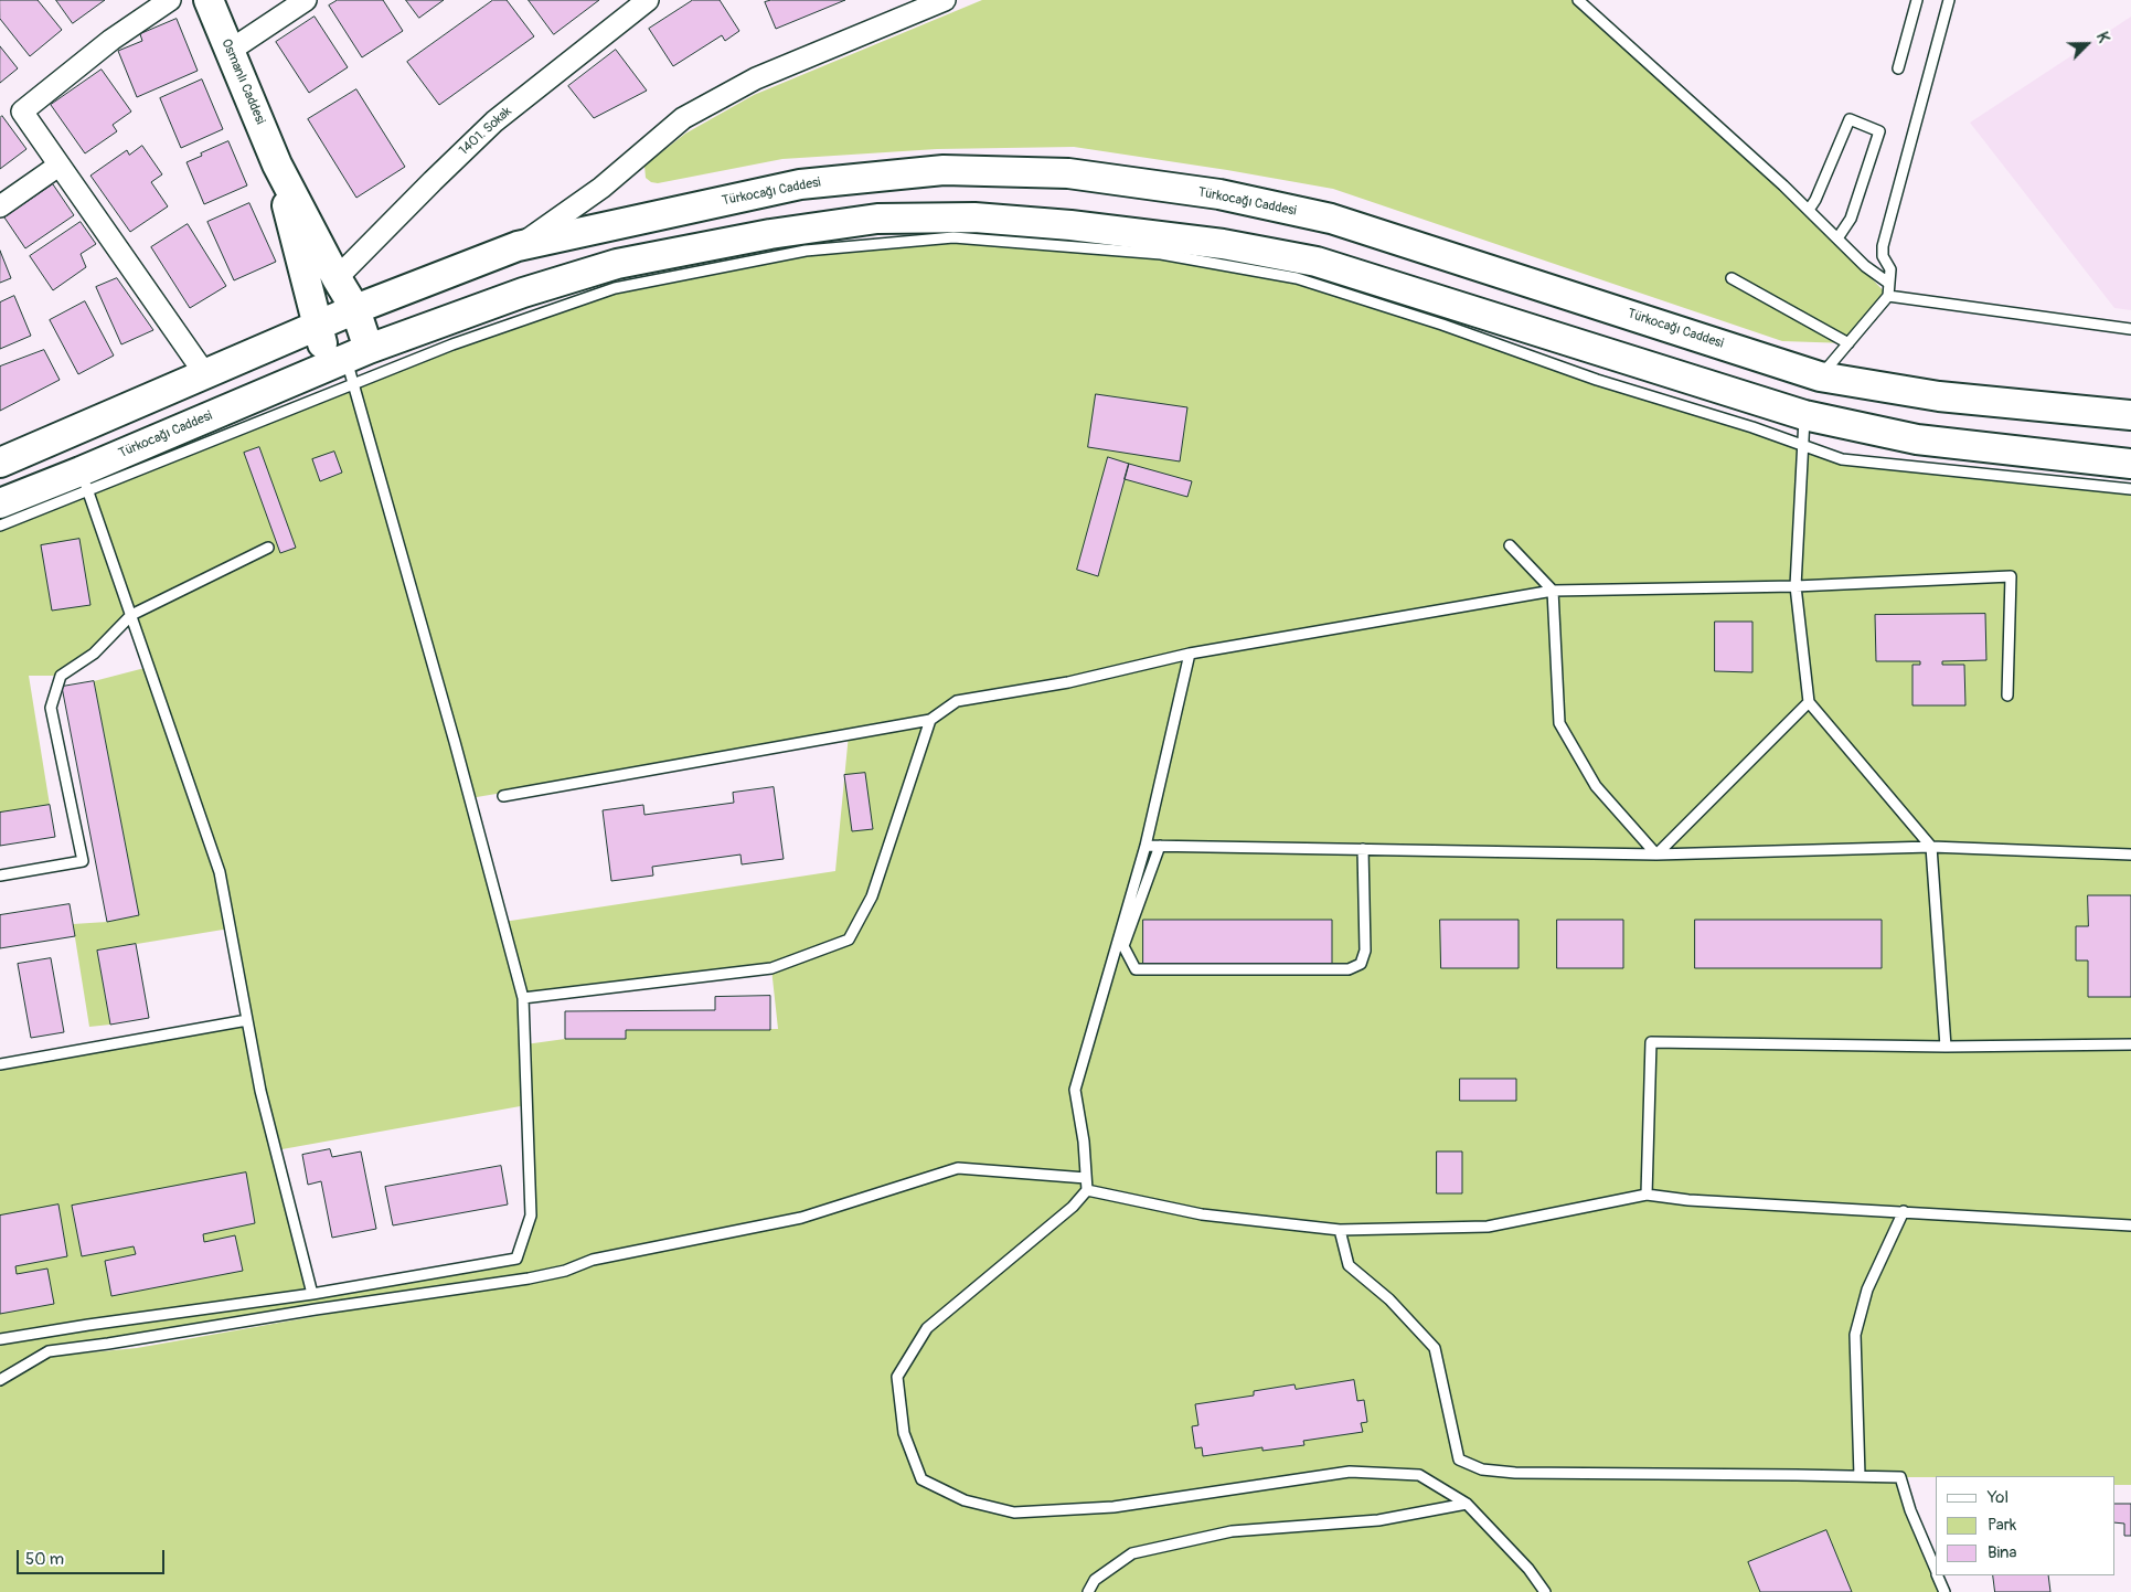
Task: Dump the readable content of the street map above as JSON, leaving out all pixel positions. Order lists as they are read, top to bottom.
{
  "streets": {
    "main road": ["Osmanlı Caddesi", "Türkocağı Caddesi"],
    "street": ["1401. Sokak"]
  },
  "crossings": [
    ["Osmanlı Caddesi", "1401. Sokak"],
    ["Osmanlı Caddesi", "Türkocağı Caddesi"]
  ],
  "legend": ["Yol", "Park", "Bina"],
  "scale_bar": "50 m",
  "north": "top right"
}
